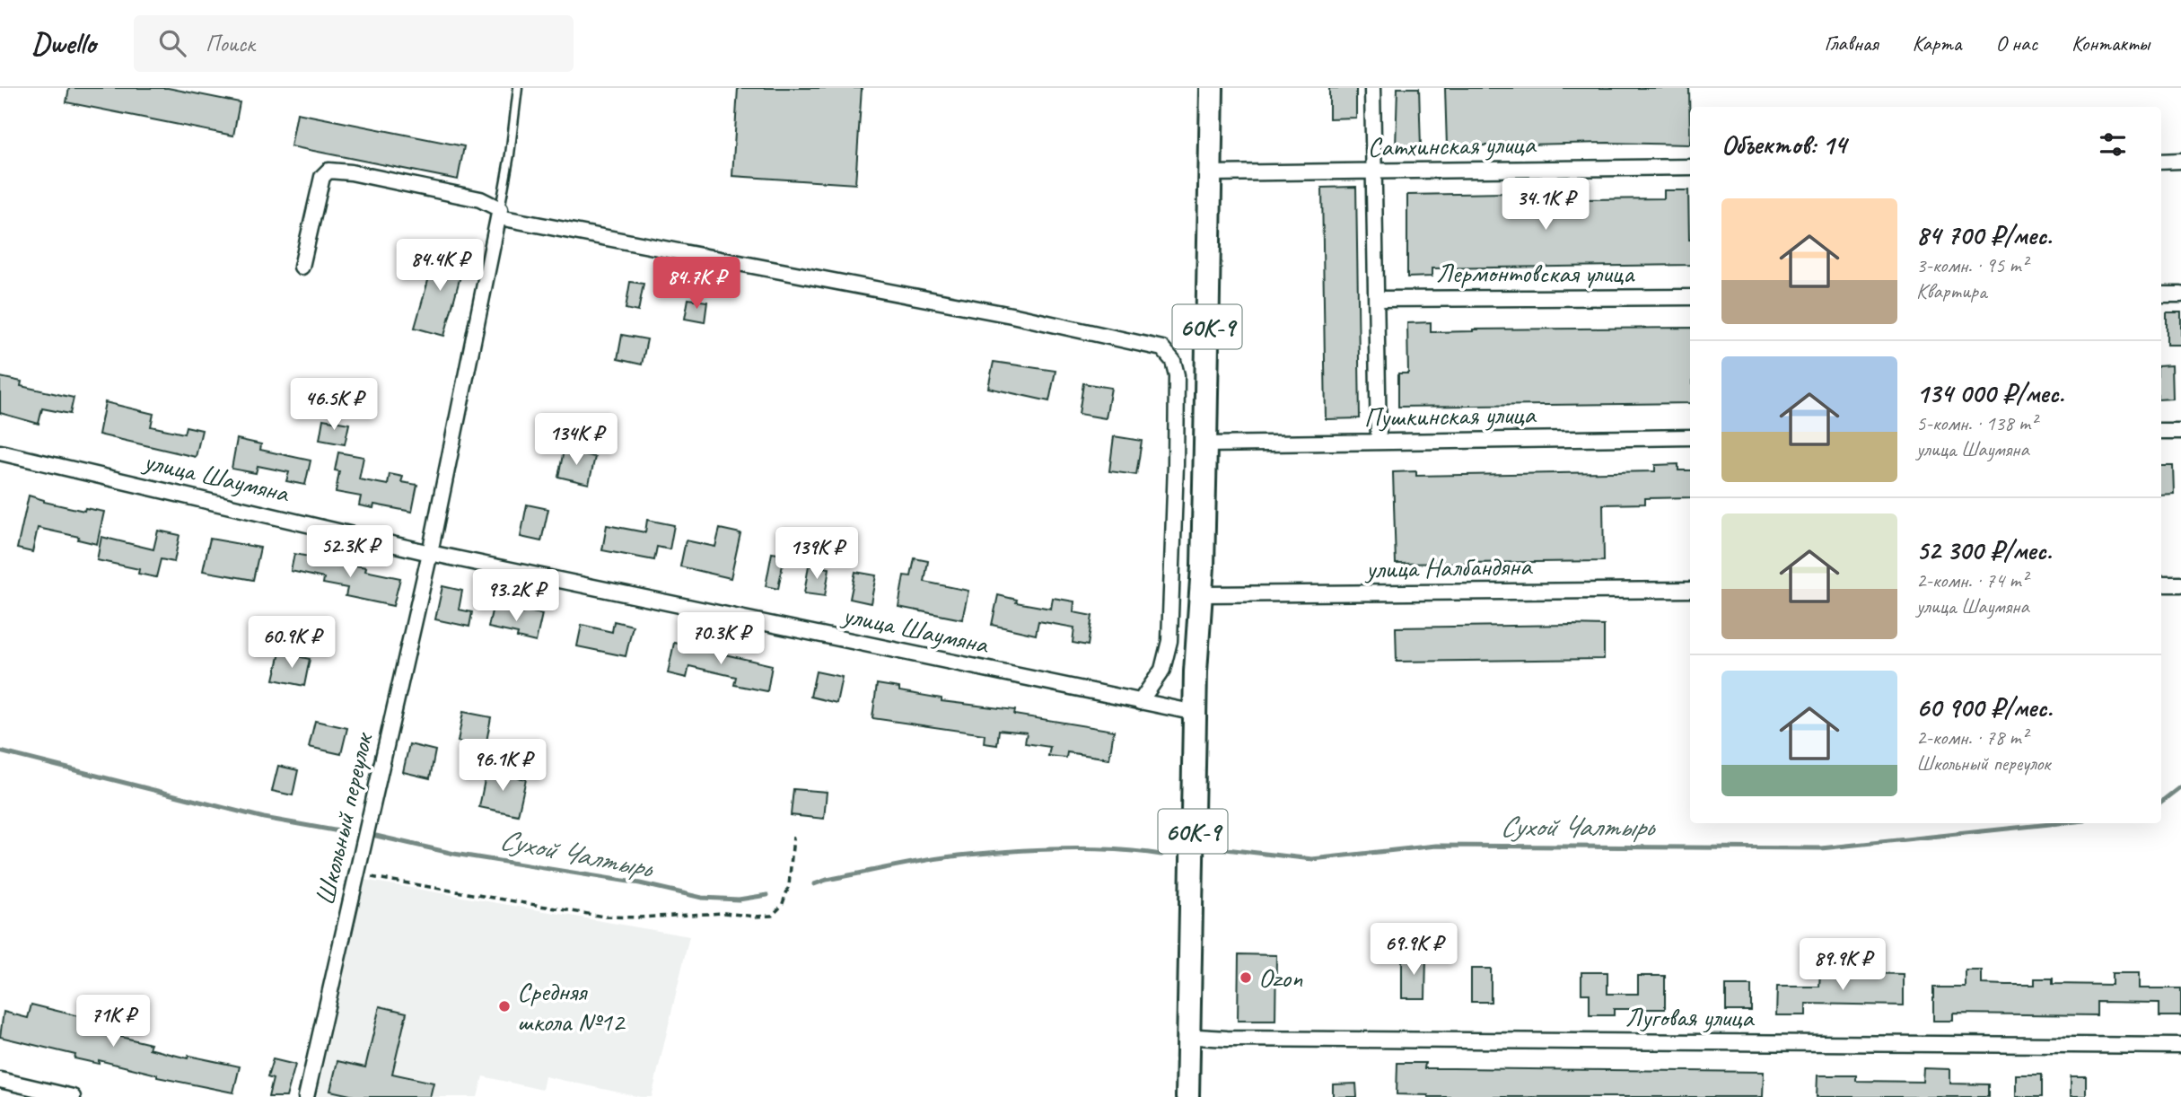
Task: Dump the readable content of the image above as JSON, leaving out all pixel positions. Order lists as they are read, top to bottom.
{
  "streets": {
    "main road": ["60К-9"],
    "street": [
      "Сатхинская улица",
      "Лермонтовская улица",
      "Пушкинская улица",
      "улица Шаумяна",
      "улица Налбандяна",
      "Школьный переулок",
      "Луговая улица"
    ]
  },
  "crossings": [
    ["Сатхинская улица", "60К-9"],
    ["60К-9", "Пушкинская улица"],
    ["60К-9", "улица Шаумяна"],
    ["60К-9", "улица Налбандяна"],
    ["60К-9", "Луговая улица"],
    ["улица Шаумяна", "Школьный переулок"]
  ],
  "water": ["Сухой Чалтырь"],
  "places": ["Ozon", "Средняя школа №12"],
  "page": {
    "header": "Dwello",
    "search": "Поиск",
    "nav": [
      "Главная",
      "Карта",
      "О нас",
      "Контакты"
    ],
    "heading": "Объектов: 14",
    "price": [
      "34.1K ₽",
      "84.4K ₽",
      "84.7K ₽",
      "46.5K ₽",
      "134K ₽",
      "52.3K ₽",
      "139K ₽",
      "93.2K ₽",
      "70.3K ₽",
      "60.9K ₽",
      "96.1K ₽",
      "69.9K ₽",
      "89.9K ₽",
      "71K ₽"
    ],
    "list": [
      {
        "name": "84 700 ₽/мес.",
        "note": "3-комн. · 95 m² · Квартира"
      },
      {
        "name": "134 000 ₽/мес.",
        "note": "5-комн. · 138 m² · улица Шаумяна"
      },
      {
        "name": "52 300 ₽/мес.",
        "note": "2-комн. · 74 m² · улица Шаумяна"
      },
      {
        "name": "60 900 ₽/мес.",
        "note": "2-комн. · 78 m² · Школьный переулок"
      }
    ]
  }
}
